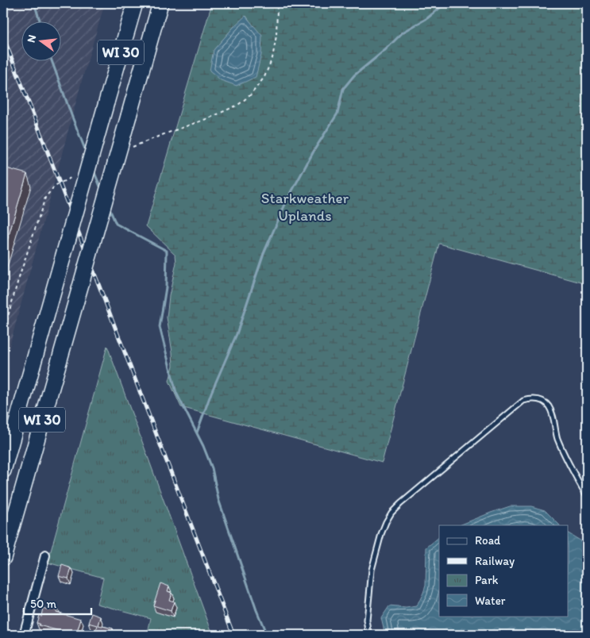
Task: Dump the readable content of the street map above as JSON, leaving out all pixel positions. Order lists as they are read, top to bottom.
{
  "streets": {
    "highway": ["WI 30"]
  },
  "parks": ["Starkweather Uplands"],
  "legend": [
    "Road",
    "Railway",
    "Park",
    "Water"
  ],
  "scale_bar": "50 m",
  "north": "left"
}
